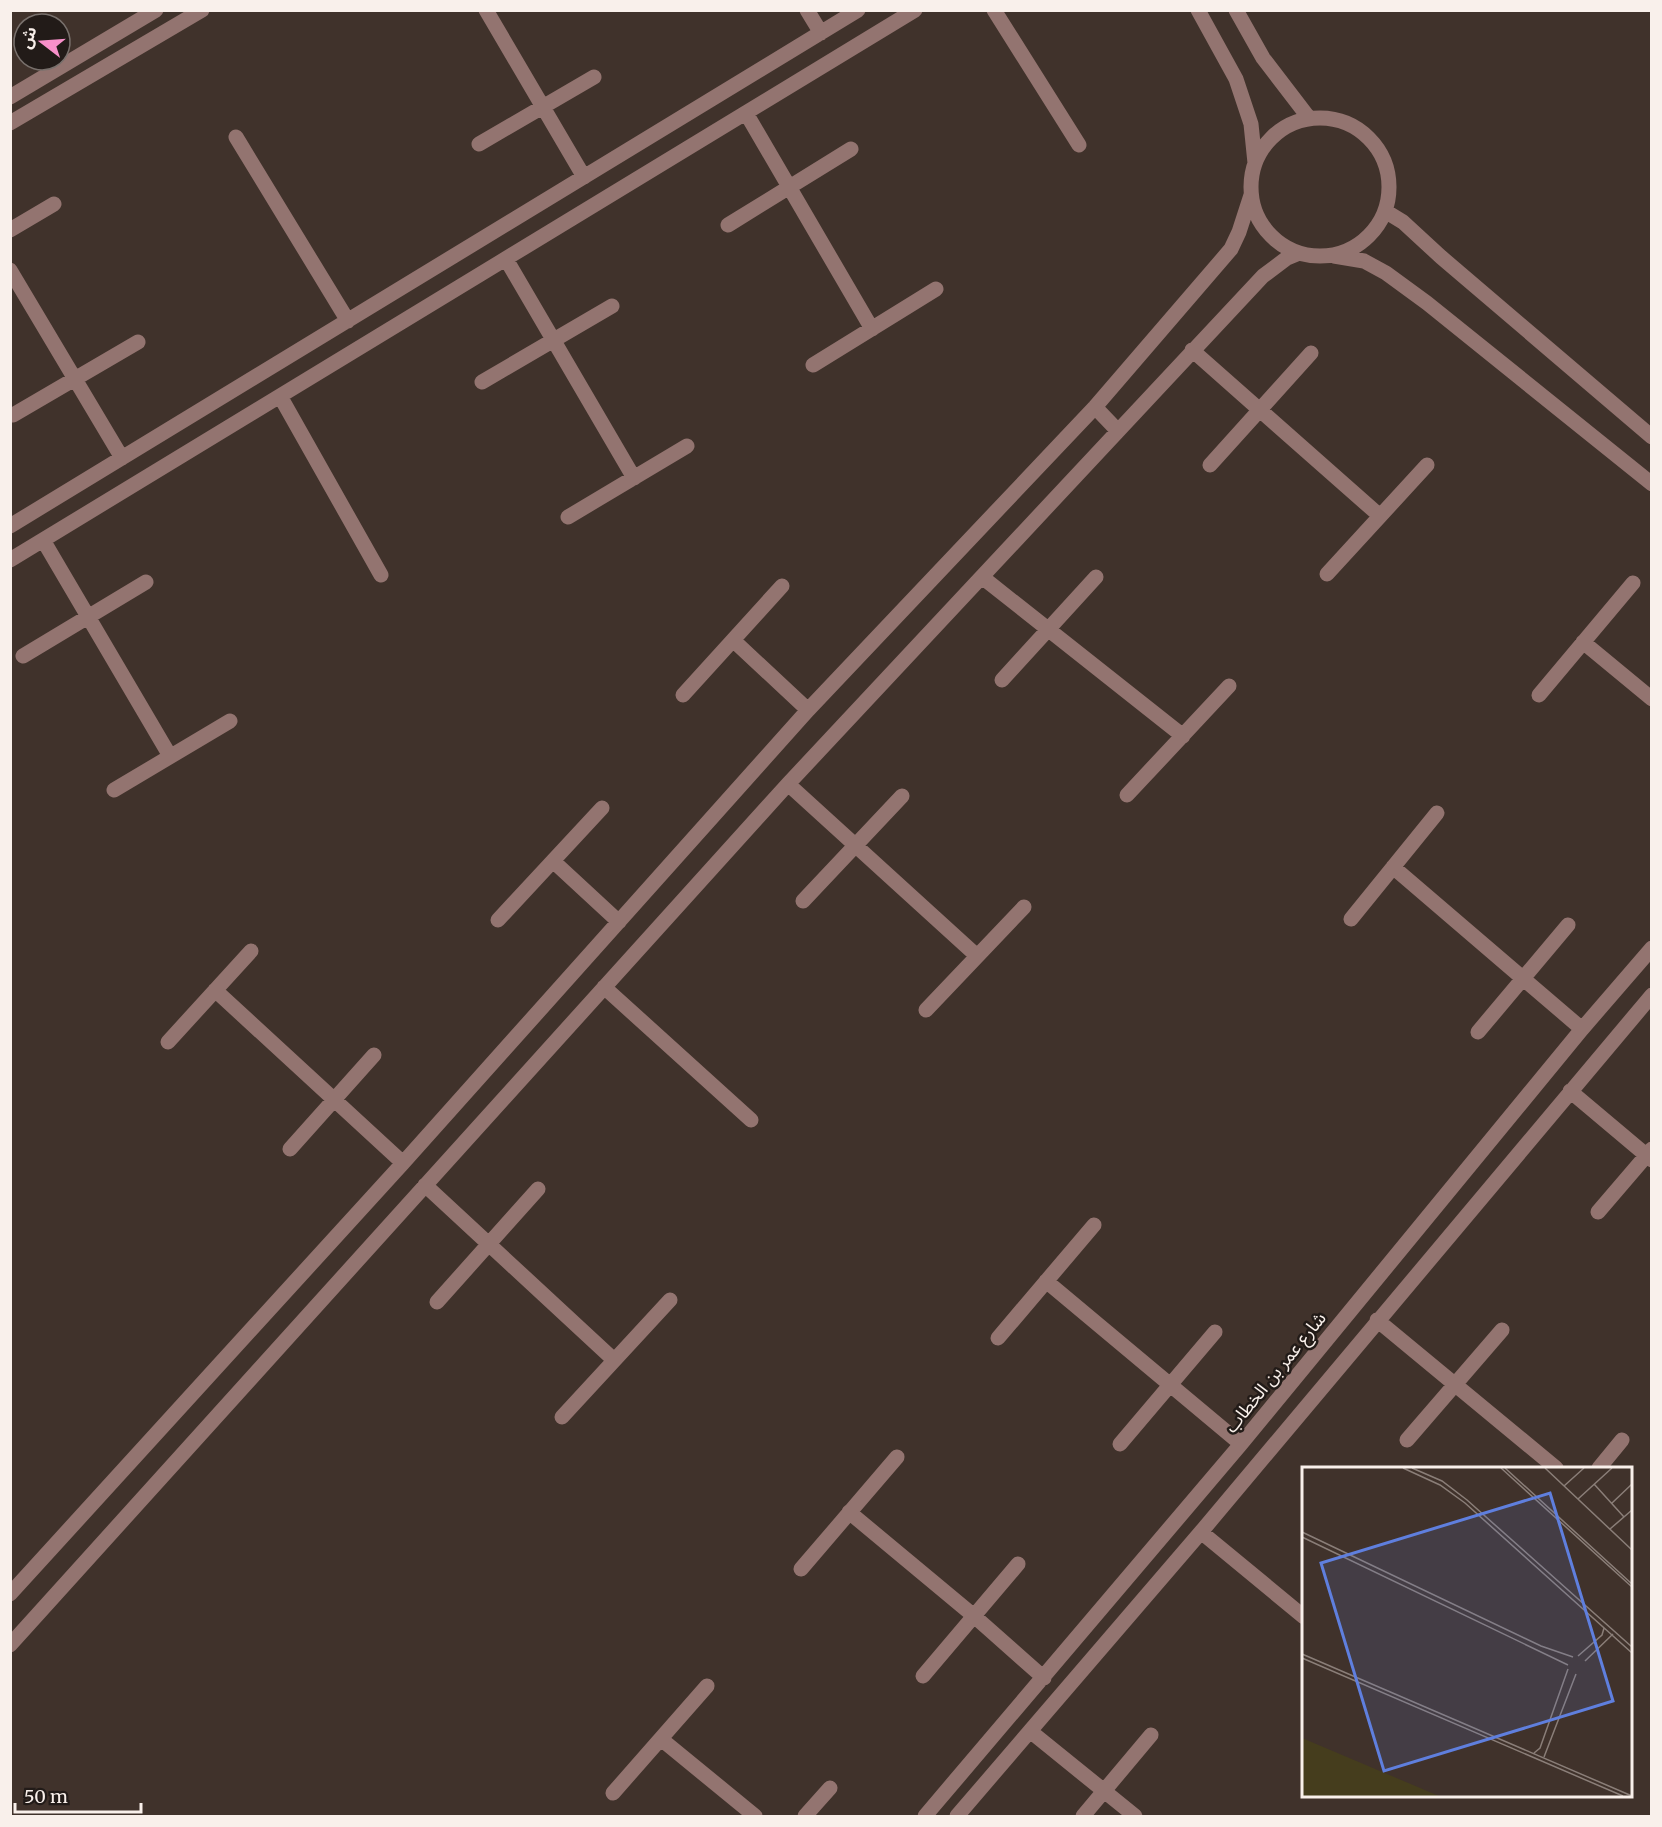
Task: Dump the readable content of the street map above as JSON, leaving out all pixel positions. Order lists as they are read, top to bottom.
{
  "streets": {
    "street": ["شارع عمر بن الخطاب"]
  },
  "scale_bar": "50 m",
  "north": "left"
}
